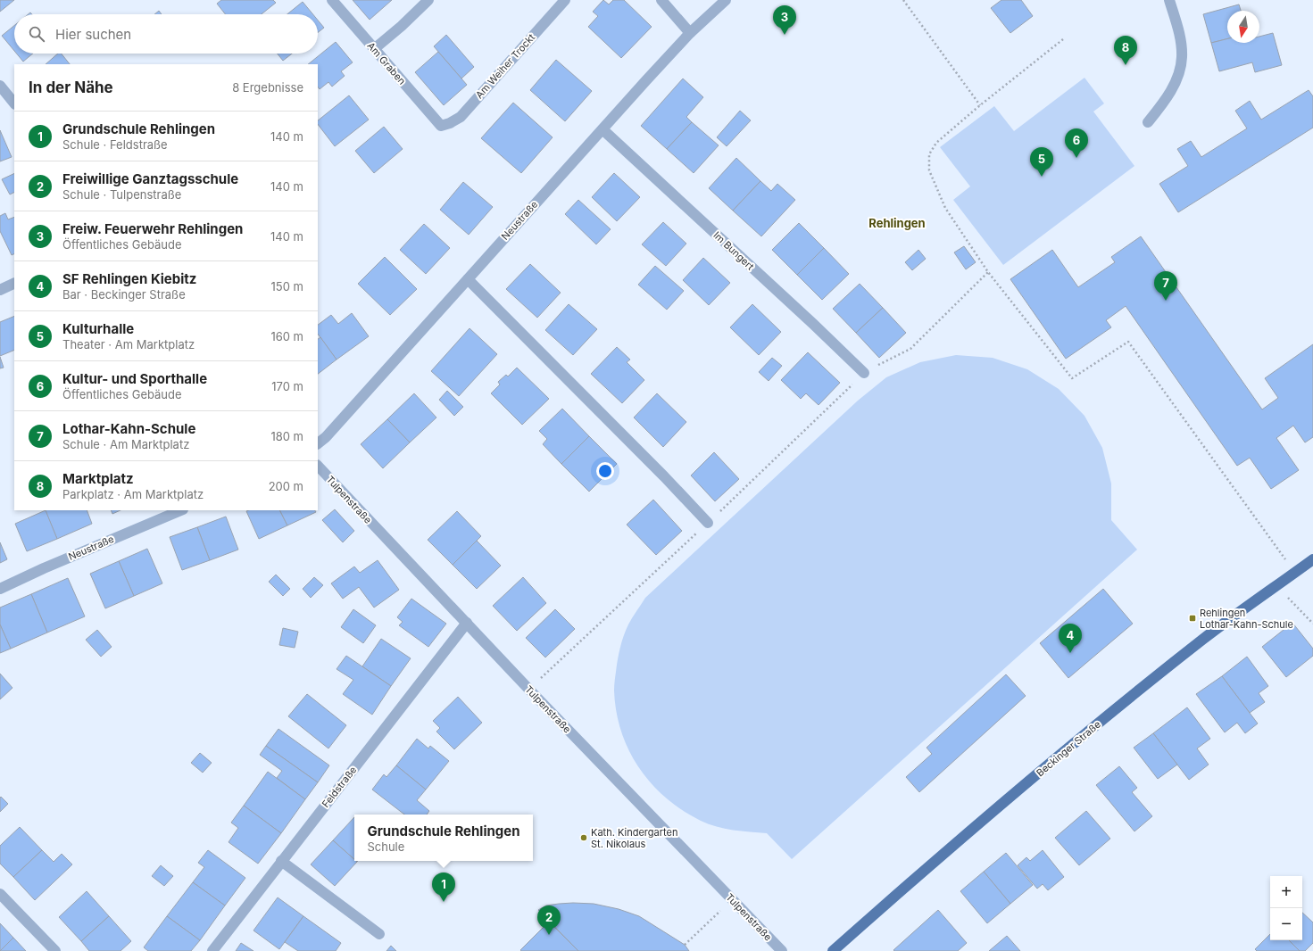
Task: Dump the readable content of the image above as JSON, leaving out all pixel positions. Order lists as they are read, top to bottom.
{
  "streets": {
    "main road": ["Beckinger Straße"],
    "street": [
      "Am Graben",
      "Am Weiher Trockt",
      "Neustraße",
      "Im Bungert",
      "Tulpenstraße",
      "Feldstraße"
    ]
  },
  "crossings": [
    ["Am Graben", "Am Weiher Trockt"],
    ["Neustraße", "Im Bungert"],
    ["Tulpenstraße", "Feldstraße"]
  ],
  "districts": ["Rehlingen"],
  "places": {
    "transit": ["Rehlingen Lothar-Kahn-Schule"],
    "other": ["Kath. Kindergarten St. Nikolaus"]
  },
  "north": "bottom",
  "page": {
    "pins": [
      "3",
      "8",
      "6",
      "5",
      "7",
      "4",
      "1",
      "2"
    ],
    "search": "Hier suchen",
    "heading": ["In der Nähe", "8 Ergebnisse"],
    "list": [
      {
        "mark": "1",
        "name": "Grundschule Rehlingen",
        "note": "Schule · Feldstraße",
        "value": "140 m"
      },
      {
        "mark": "2",
        "name": "Freiwillige Ganztagsschule",
        "note": "Schule · Tulpenstraße",
        "value": "140 m"
      },
      {
        "mark": "3",
        "name": "Freiw. Feuerwehr Rehlingen",
        "note": "Öffentliches Gebäude",
        "value": "140 m"
      },
      {
        "mark": "4",
        "name": "SF Rehlingen Kiebitz",
        "note": "Bar · Beckinger Straße",
        "value": "150 m"
      },
      {
        "mark": "5",
        "name": "Kulturhalle",
        "note": "Theater · Am Marktplatz",
        "value": "160 m"
      },
      {
        "mark": "6",
        "name": "Kultur- und Sporthalle",
        "note": "Öffentliches Gebäude",
        "value": "170 m"
      },
      {
        "mark": "7",
        "name": "Lothar-Kahn-Schule",
        "note": "Schule · Am Marktplatz",
        "value": "180 m"
      },
      {
        "mark": "8",
        "name": "Marktplatz",
        "note": "Parkplatz · Am Marktplatz",
        "value": "200 m"
      }
    ],
    "popup": ["Grundschule Rehlingen", "Schule"],
    "map_buttons": ["+", "−"]
  }
}
